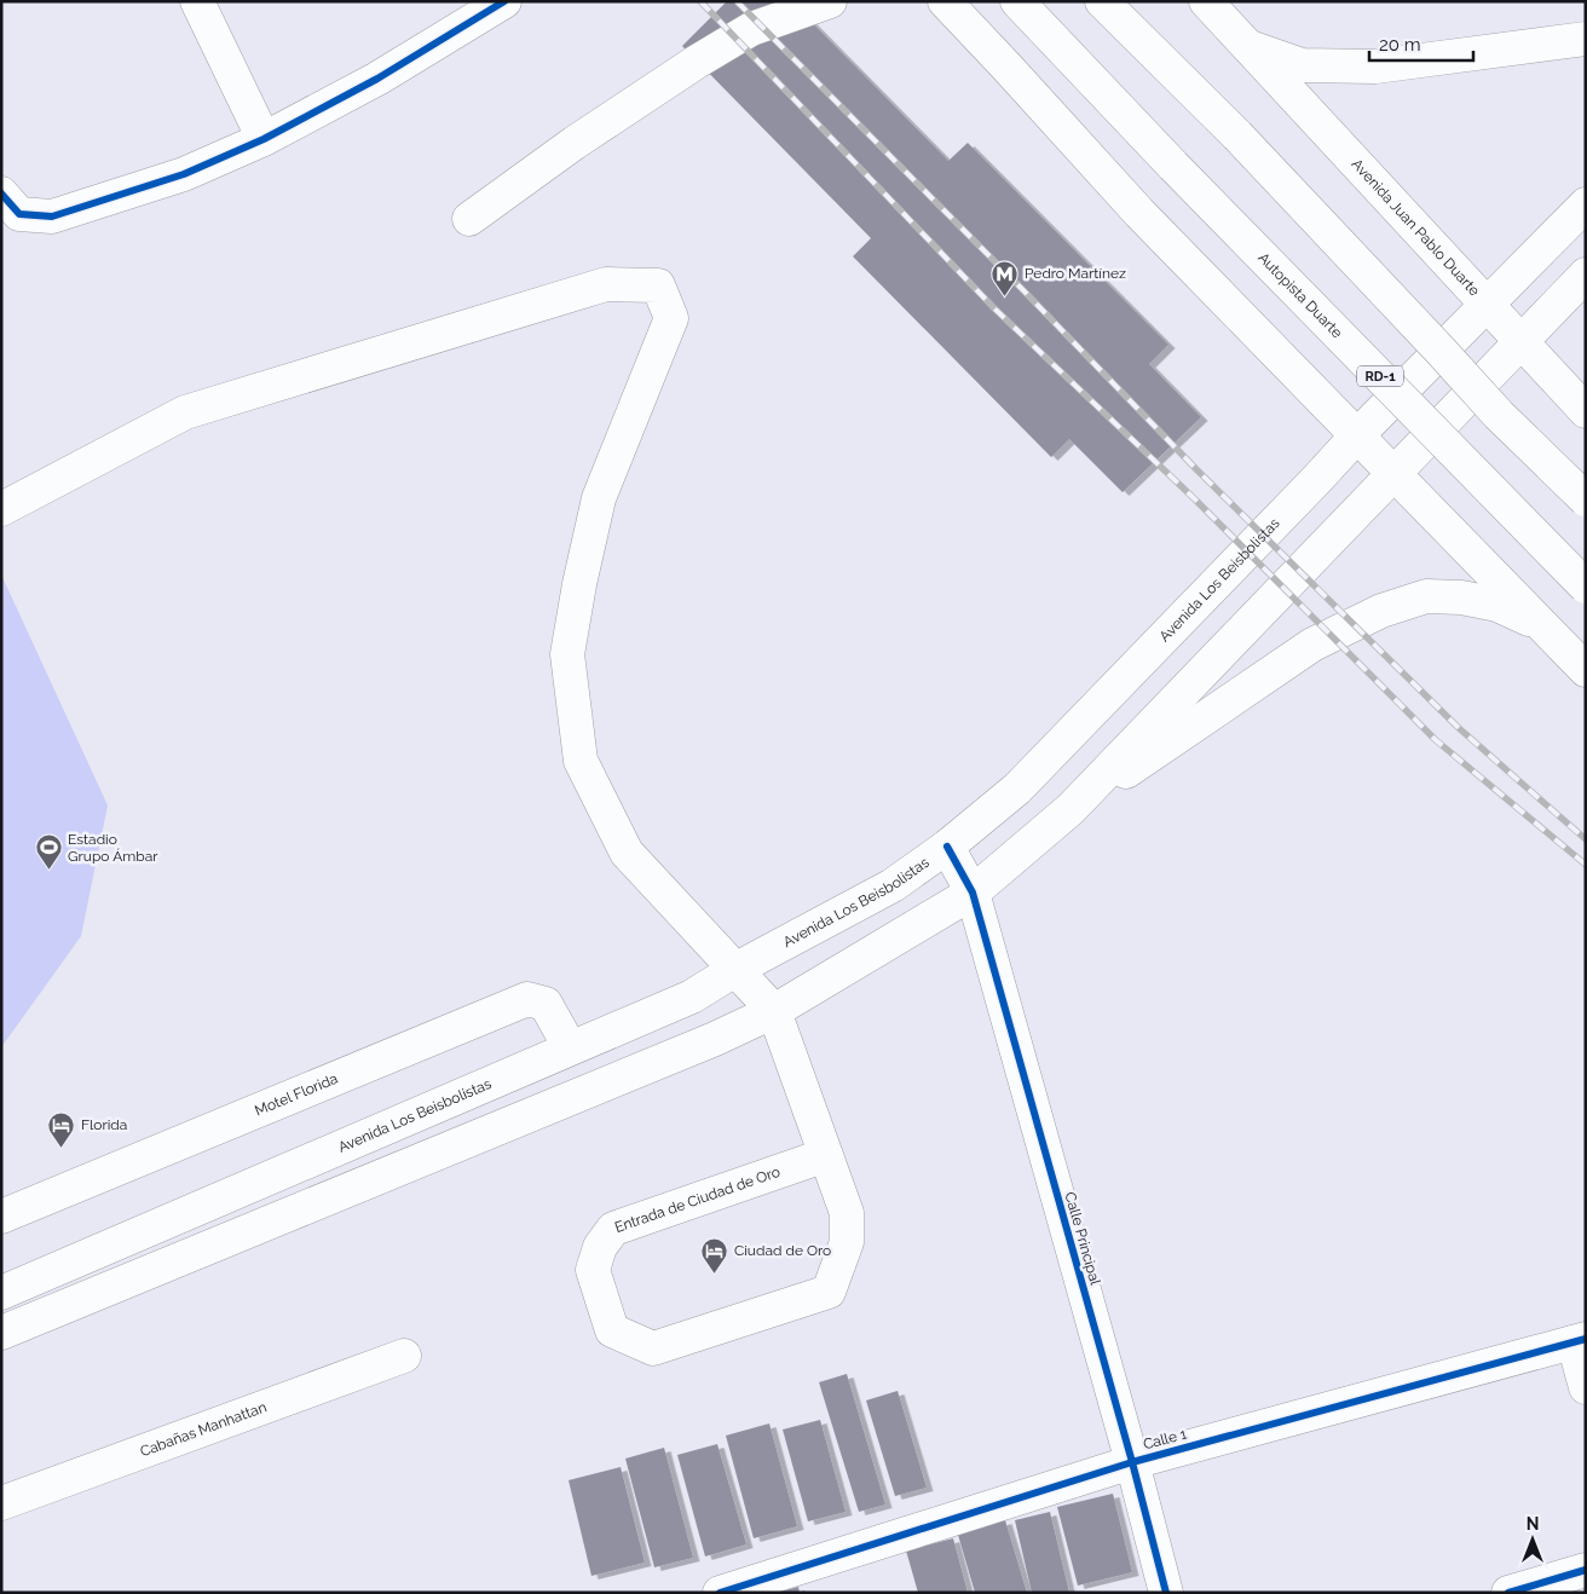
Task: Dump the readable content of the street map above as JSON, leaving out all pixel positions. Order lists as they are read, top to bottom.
{
  "streets": {
    "main road": [
      "Avenida Juan Pablo Duarte",
      "Autopista Duarte",
      "RD-1",
      "Avenida Los Beisbolistas",
      "Motel Florida",
      "Entrada de Ciudad de Oro",
      "Calle Principal",
      "Cabañas Manhattan",
      "Calle 1"
    ]
  },
  "crossings": [
    ["Avenida Juan Pablo Duarte", "Avenida Los Beisbolistas"],
    ["Avenida Los Beisbolistas", "Motel Florida"],
    ["Avenida Los Beisbolistas", "Calle Principal"],
    ["Calle Principal", "Calle 1"]
  ],
  "places": {
    "metro station": ["Pedro Martínez"],
    "sports": ["Estadio Grupo Ámbar"],
    "hotel": ["Florida", "Ciudad de Oro"]
  },
  "scale_bar": "20 m",
  "north": "top"
}
